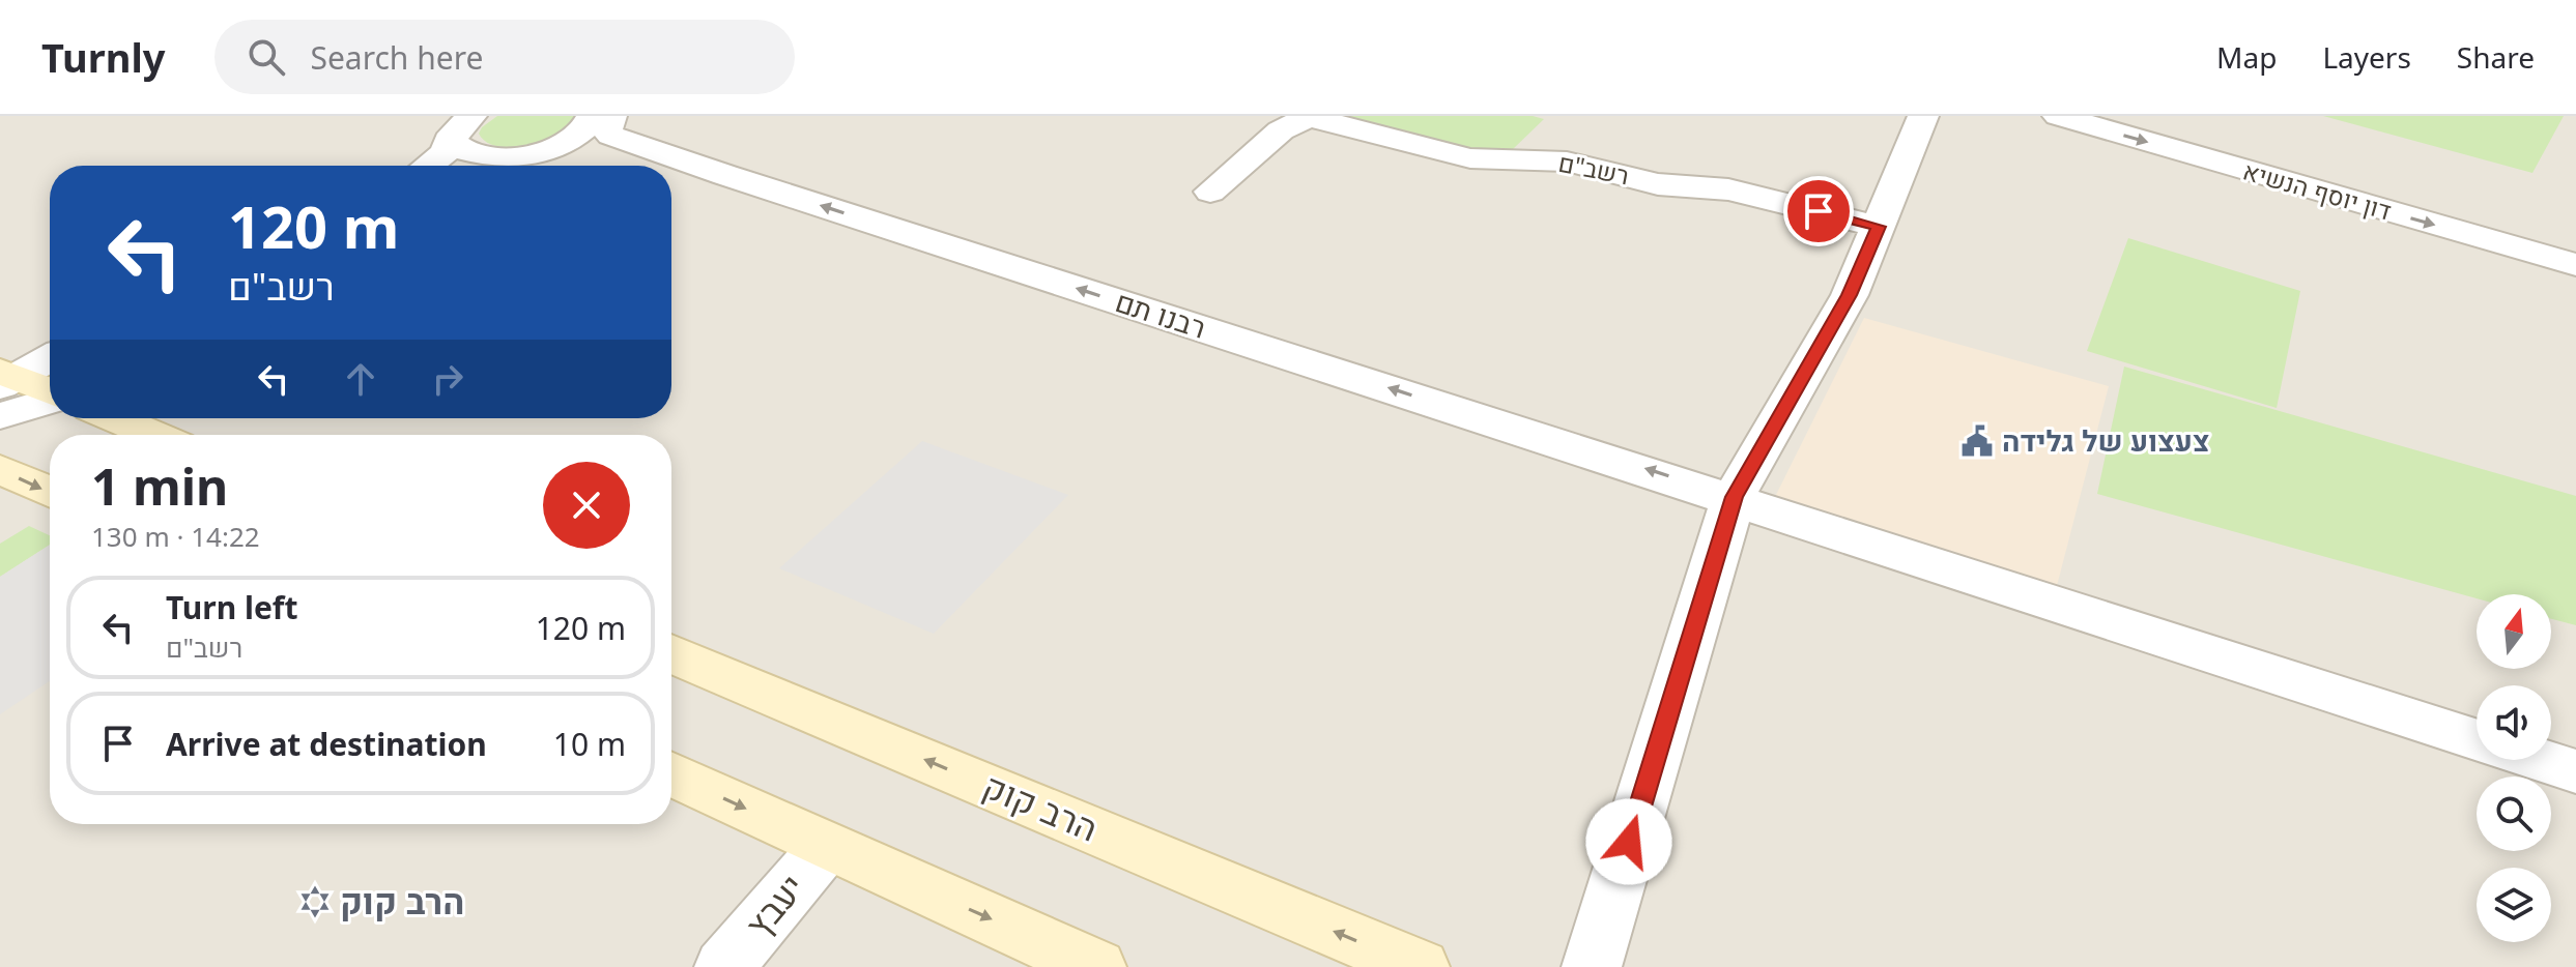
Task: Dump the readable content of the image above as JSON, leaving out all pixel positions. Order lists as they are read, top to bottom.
{
  "streets": {
    "main road": ["הרב קוק"],
    "street": [
      "רשב\"ם",
      "דון יוסף הנשיא",
      "רבנו תם",
      "יעבץ"
    ]
  },
  "one_way": ["דון יוסף הנשיא", "רבנו תם"],
  "places": {
    "public building": ["צעצוע של גלידה"],
    "synagogue": ["הרב קוק"]
  },
  "north": "top",
  "page": {
    "header": "Turnly",
    "search": "Search here",
    "nav": ["Map", "Layers", "Share"],
    "turn": ["120 m", "רשב\"ם"],
    "heading": ["1 min", "130 m · 14:22"],
    "list": [
      {
        "name": "Turn left",
        "note": "רשב\"ם",
        "value": "120 m"
      },
      {
        "name": "Arrive at destination",
        "value": "10 m"
      }
    ]
  }
}
